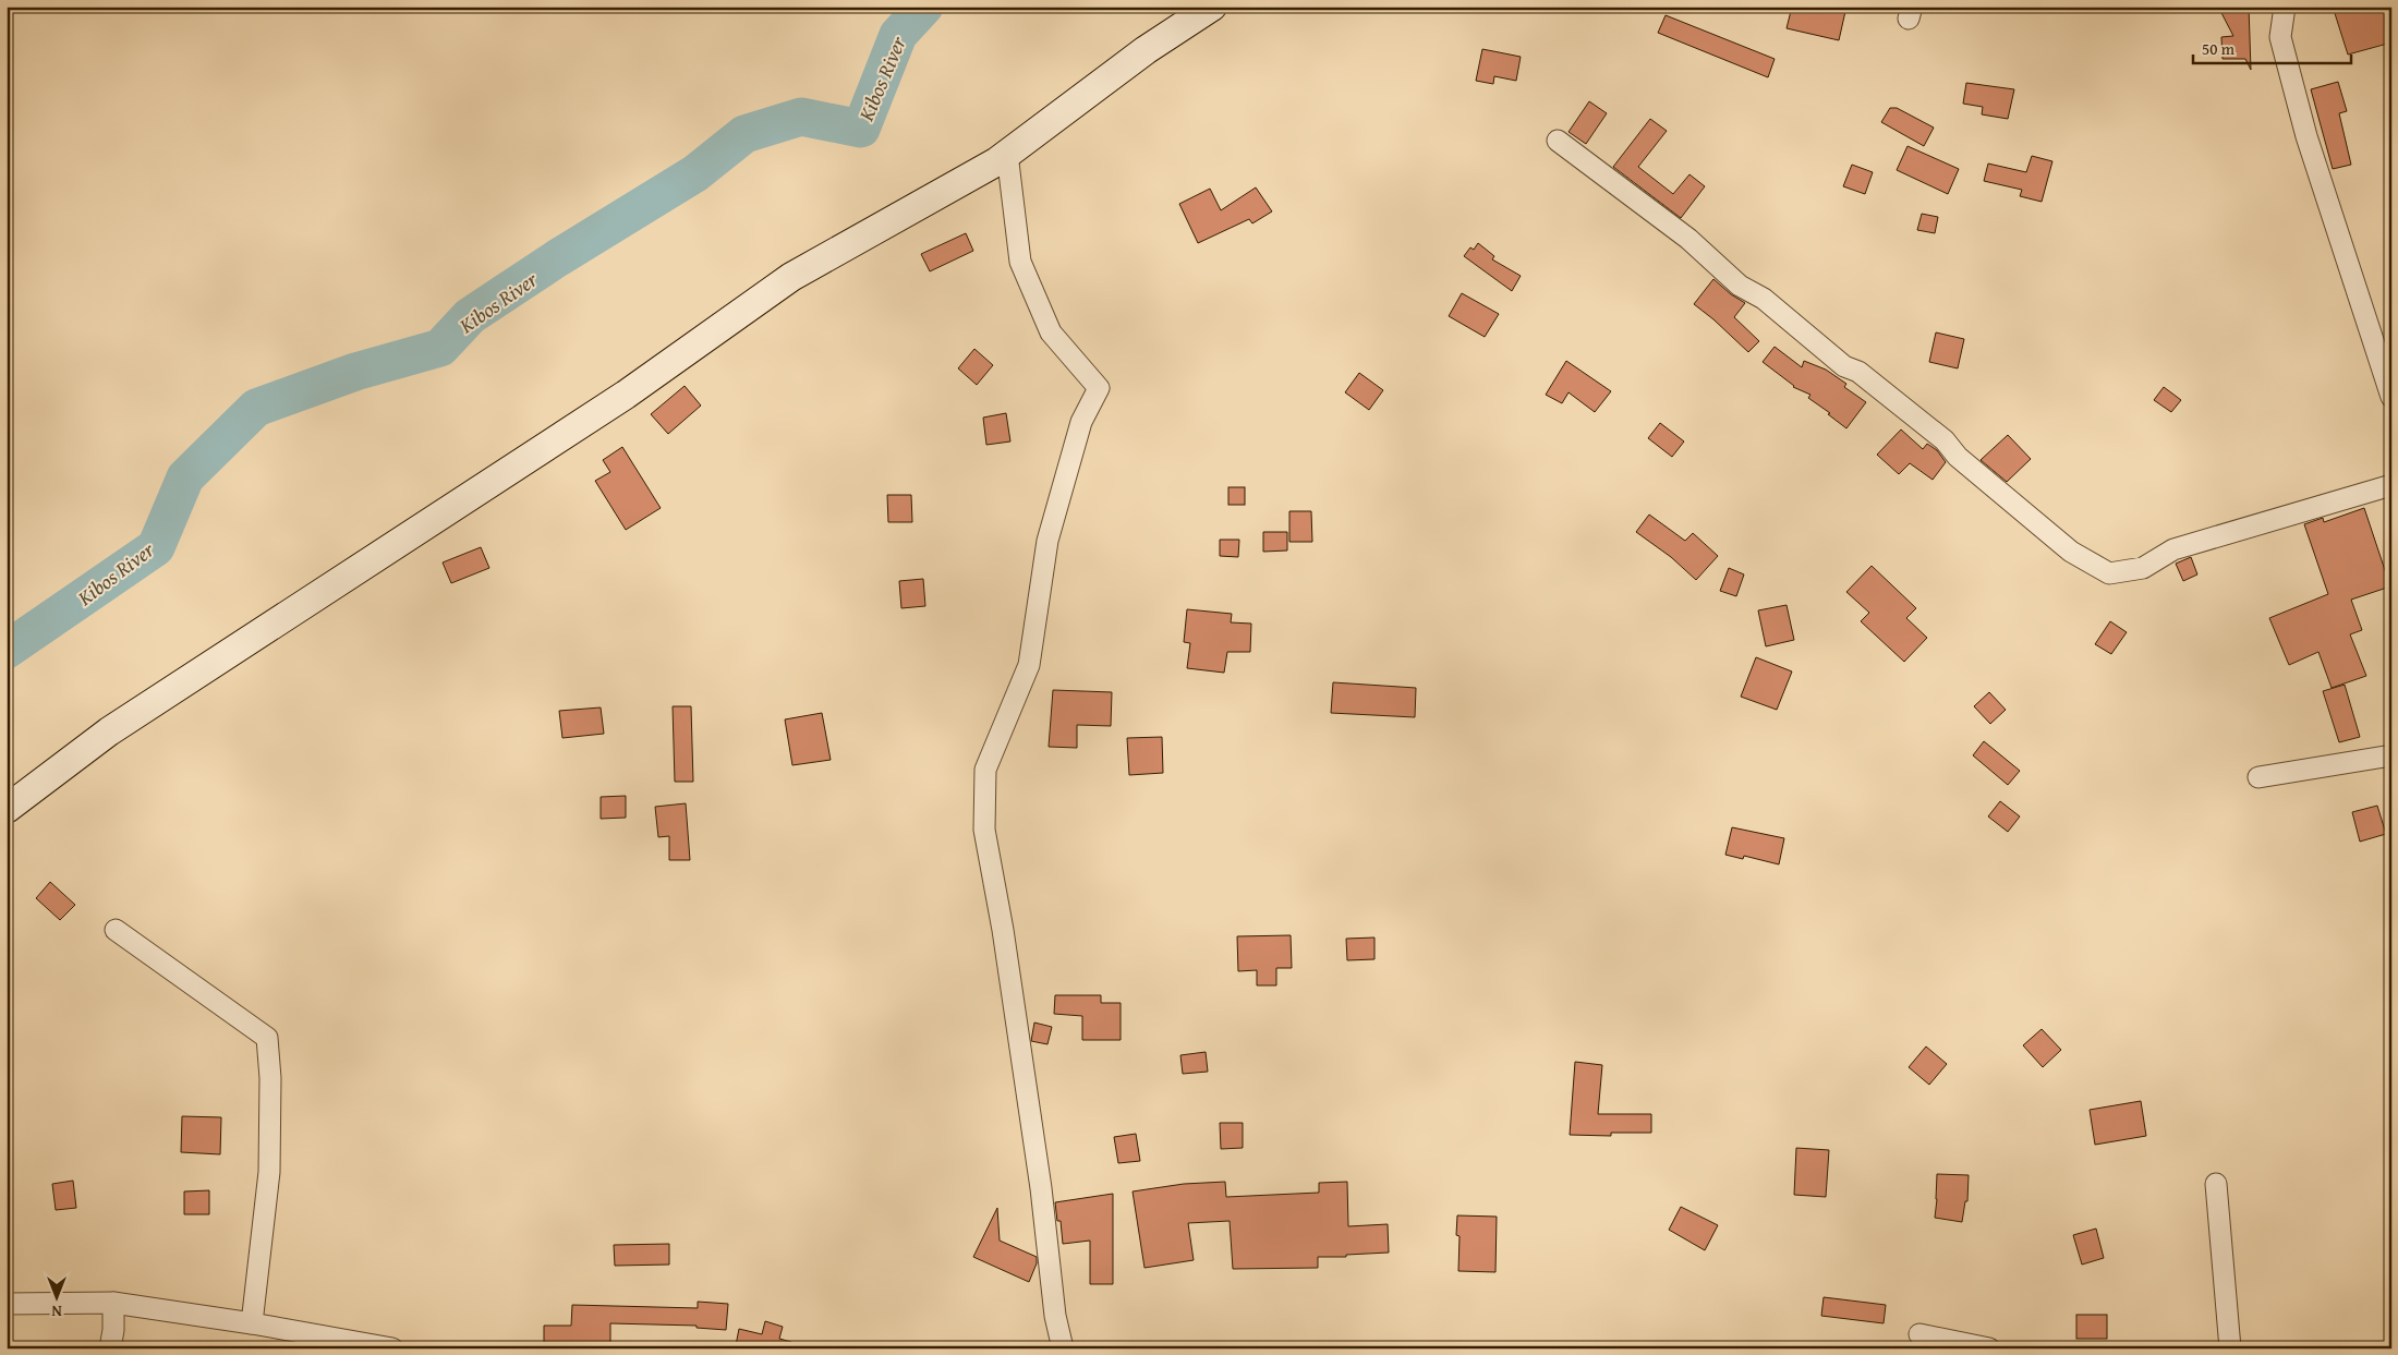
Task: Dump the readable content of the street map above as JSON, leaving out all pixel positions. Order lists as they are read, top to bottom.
{
  "water": ["Kibos River"],
  "scale_bar": "50 m",
  "north": "bottom"
}
